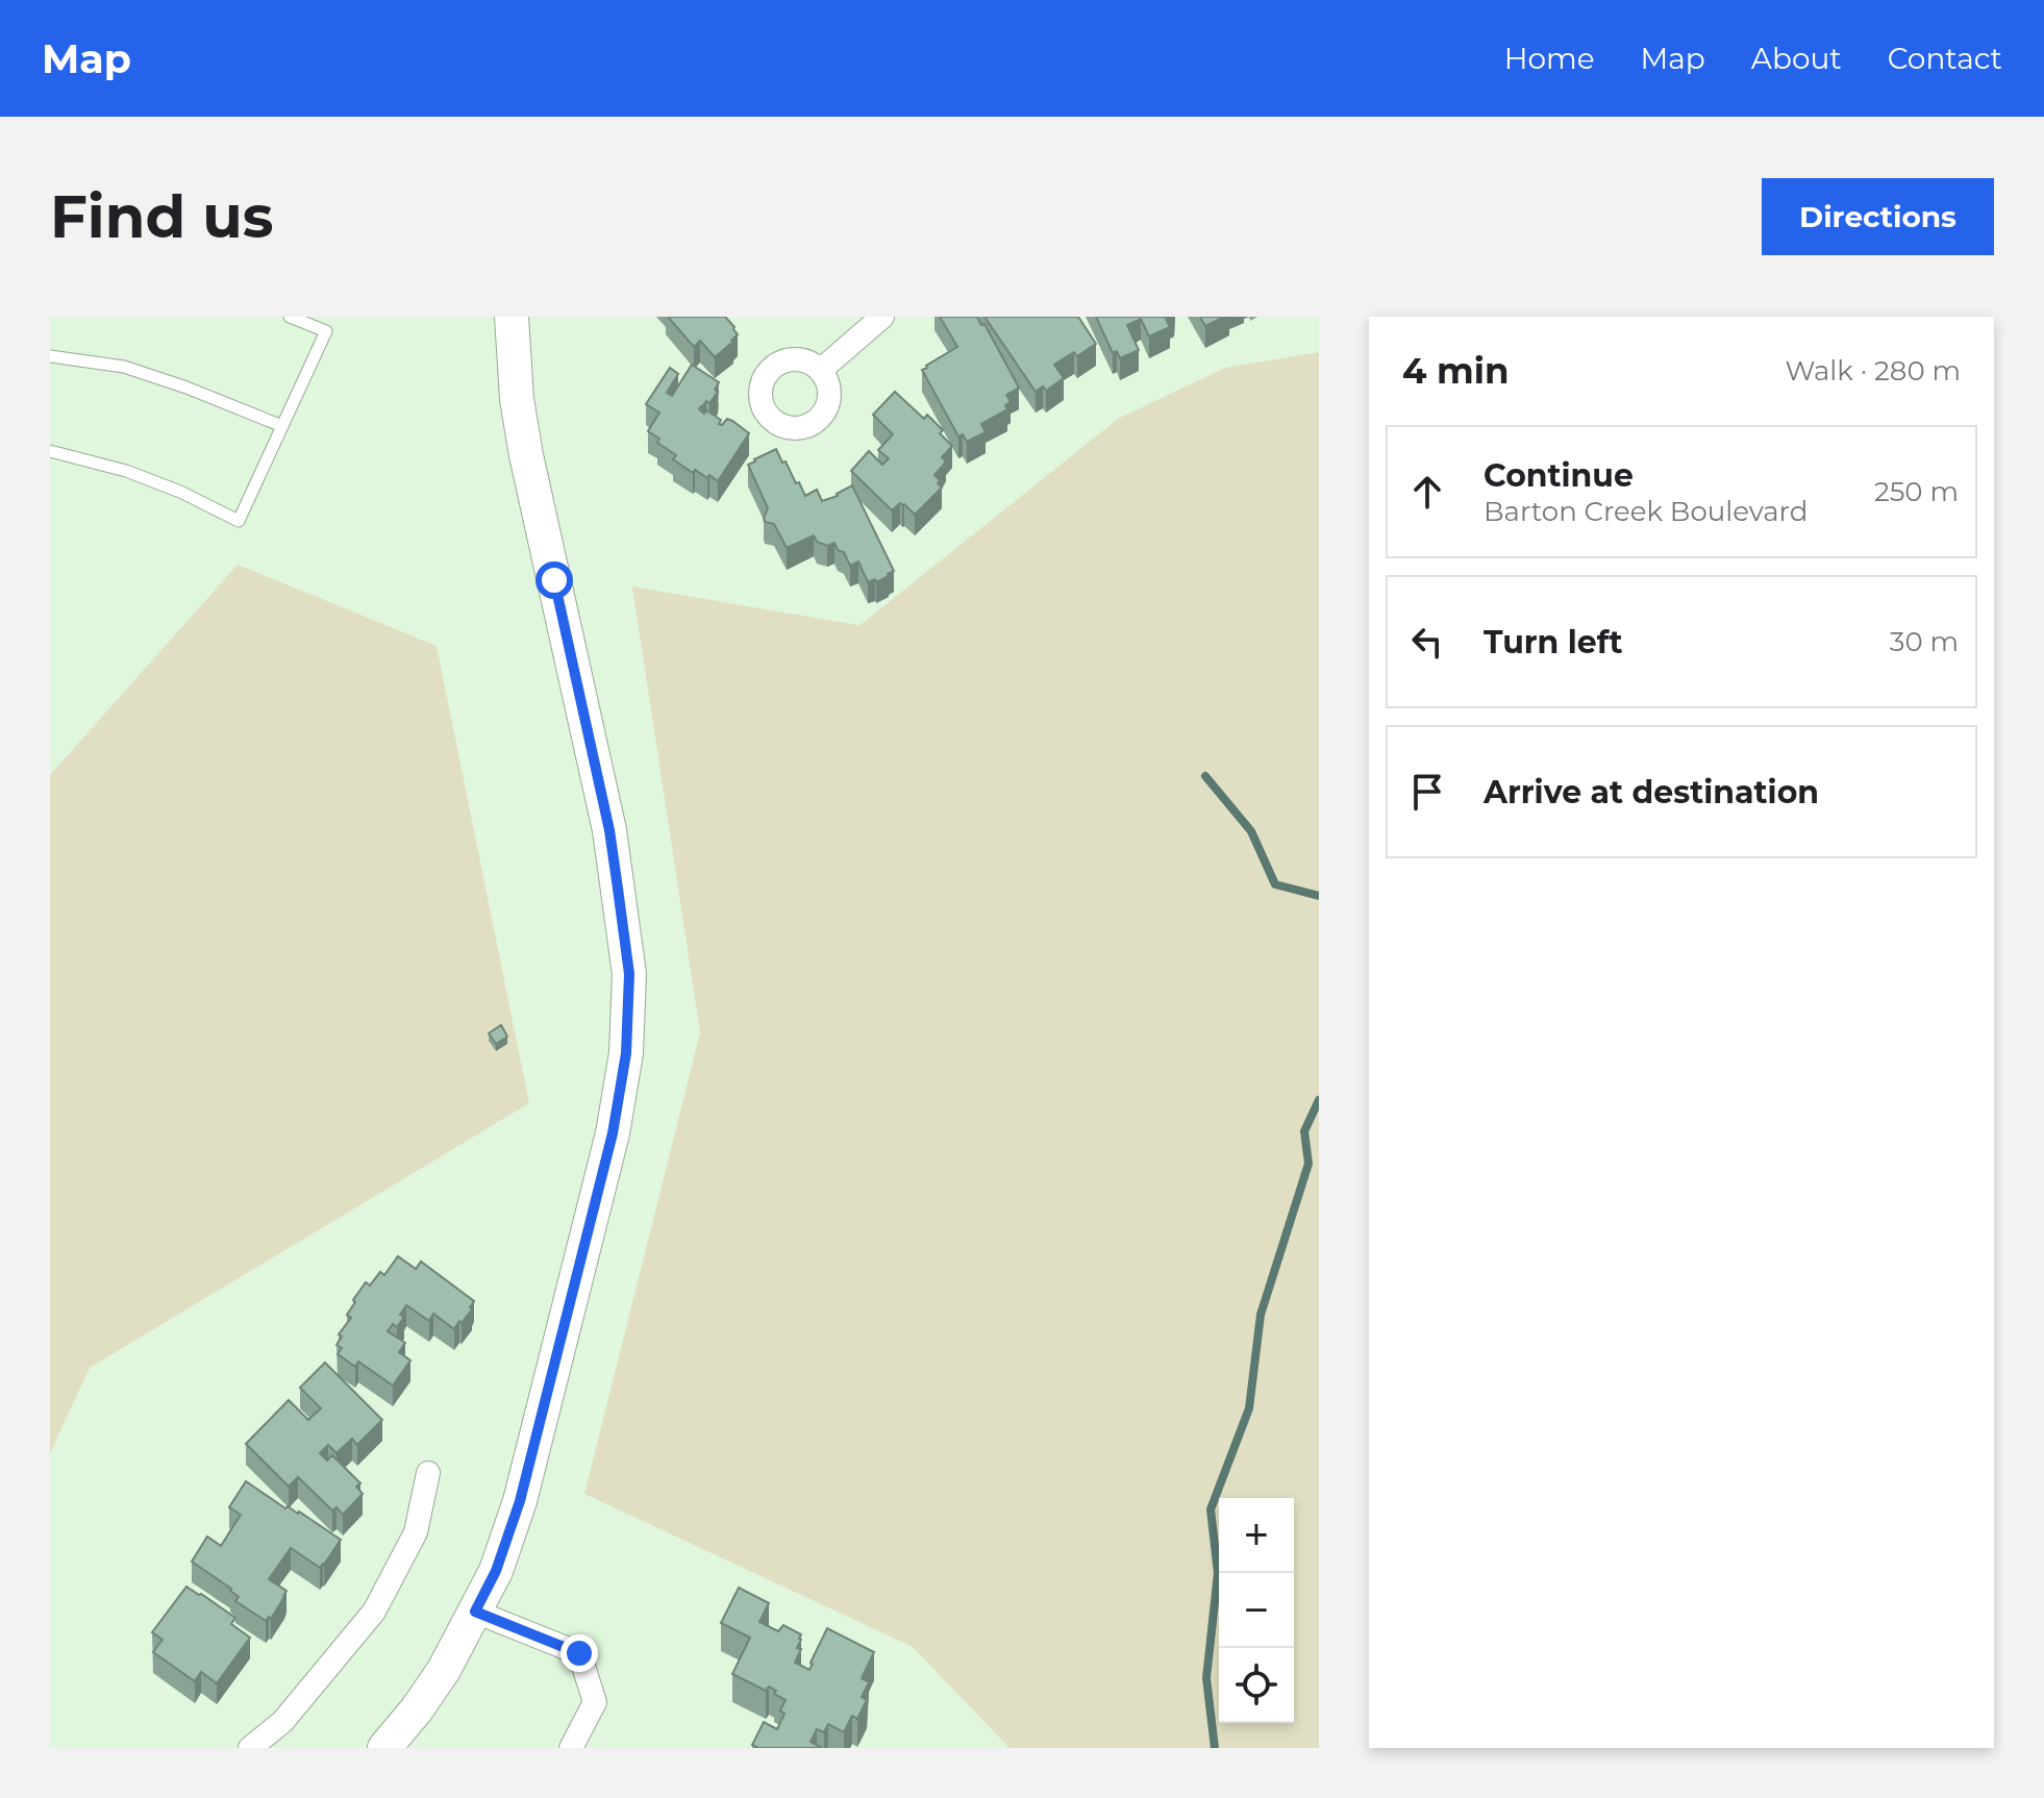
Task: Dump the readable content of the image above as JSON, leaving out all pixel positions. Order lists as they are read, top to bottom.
{
  "page": {
    "header": "Map",
    "nav": [
      "Home",
      "Map",
      "About",
      "Contact"
    ],
    "buttons": "Directions",
    "title": "Find us",
    "heading": ["4 min", "Walk · 280 m"],
    "list": [
      ["Continue", "Barton Creek Boulevard", "250 m"],
      ["Turn left", "30 m"],
      "Arrive at destination"
    ],
    "map_buttons": ["+", "−"]
  }
}
